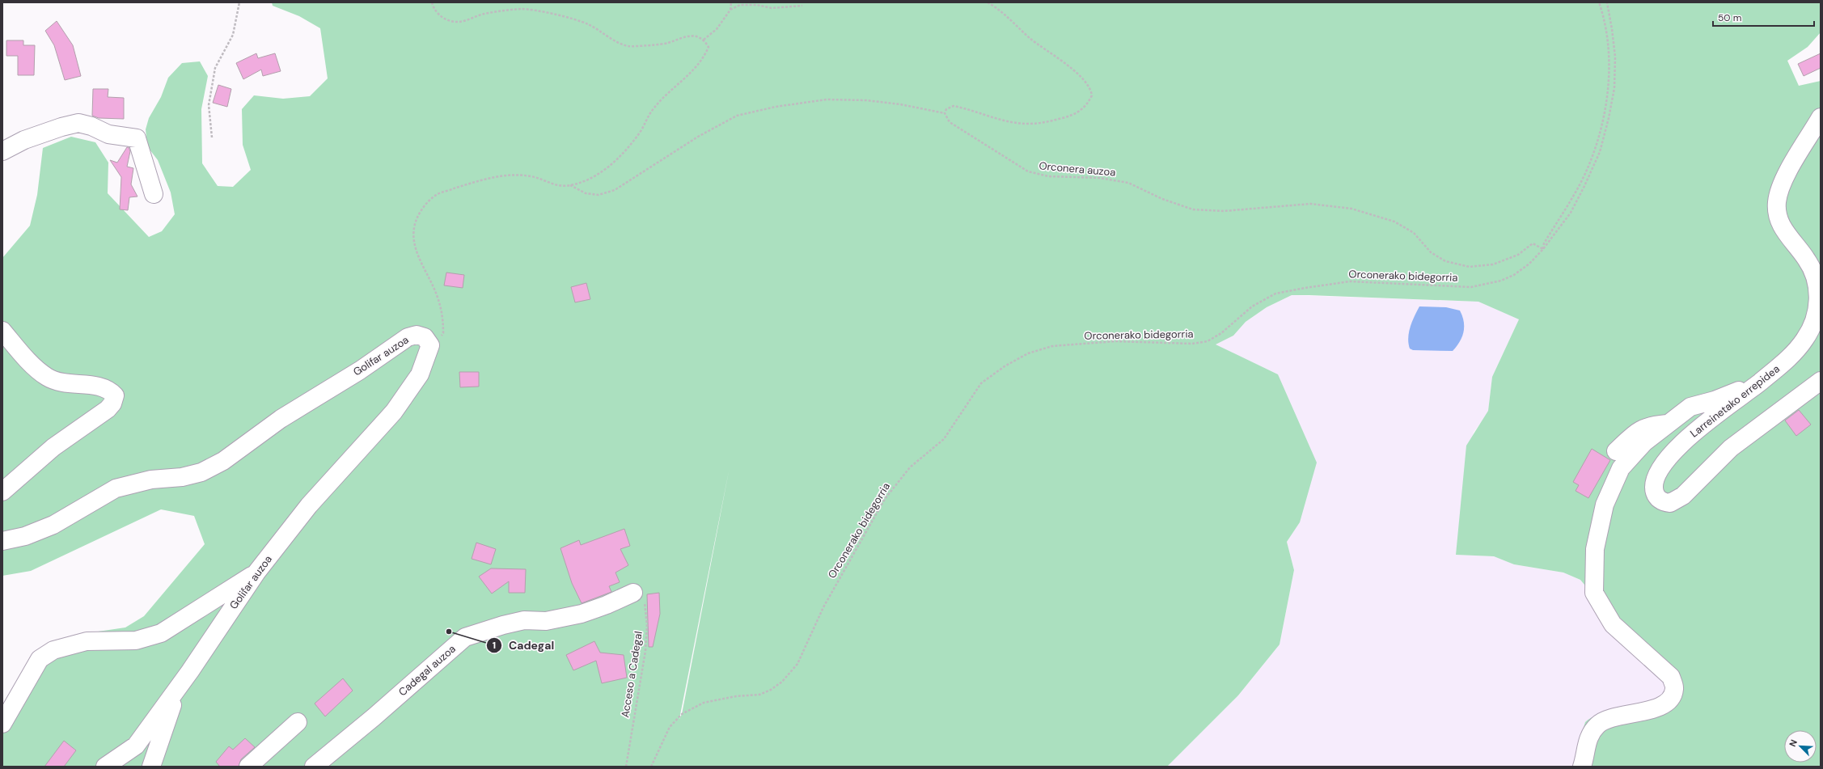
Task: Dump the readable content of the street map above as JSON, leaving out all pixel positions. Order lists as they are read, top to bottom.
{
  "streets": {
    "street": ["Golifar auzoa", "Larreinetako errepidea", "Cadegal auzoa"],
    "path": ["Orconera auzoa", "Orconerako bidegorria", "Acceso a Cadegal"]
  },
  "crossings": [
    ["Orconera auzoa", "Orconerako bidegorria"],
    ["Cadegal auzoa", "Acceso a Cadegal"]
  ],
  "places": ["Cadegal"],
  "scale_bar": "50 m",
  "north": "top left"
}
